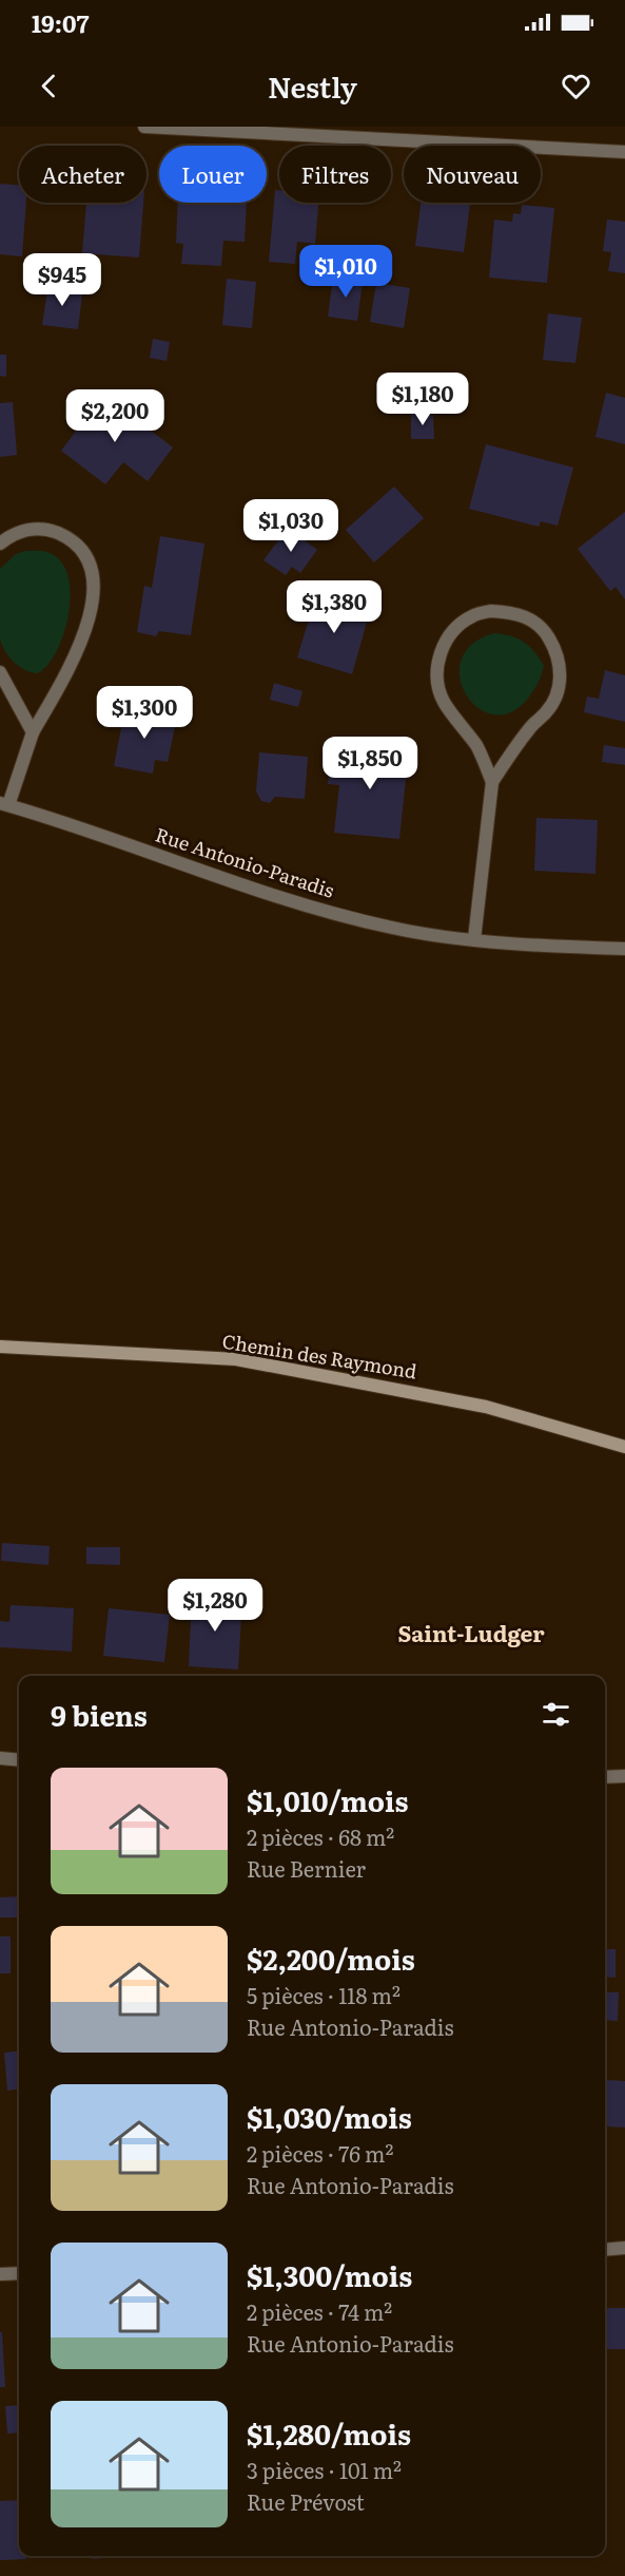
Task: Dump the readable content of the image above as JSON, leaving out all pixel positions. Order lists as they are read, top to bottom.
{
  "streets": {
    "street": ["Rue Antonio-Paradis", "Chemin des Raymond"]
  },
  "districts": ["Saint-Ludger"],
  "page": {
    "status": "19:07",
    "header": "Nestly",
    "chip": [
      "Acheter",
      "Louer",
      "Filtres",
      "Nouveau"
    ],
    "price": [
      "$1,010",
      "$945",
      "$1,180",
      "$2,200",
      "$1,030",
      "$1,380",
      "$1,300",
      "$1,850",
      "$1,280"
    ],
    "heading": "9 biens",
    "list": [
      {
        "name": "$1,010/mois",
        "note": "2 pièces · 68 m² · Rue Bernier"
      },
      {
        "name": "$2,200/mois",
        "note": "5 pièces · 118 m² · Rue Antonio-Paradis"
      },
      {
        "name": "$1,030/mois",
        "note": "2 pièces · 76 m² · Rue Antonio-Paradis"
      },
      {
        "name": "$1,300/mois",
        "note": "2 pièces · 74 m² · Rue Antonio-Paradis"
      },
      {
        "name": "$1,280/mois",
        "note": "3 pièces · 101 m² · Rue Prévost"
      }
    ]
  }
}
